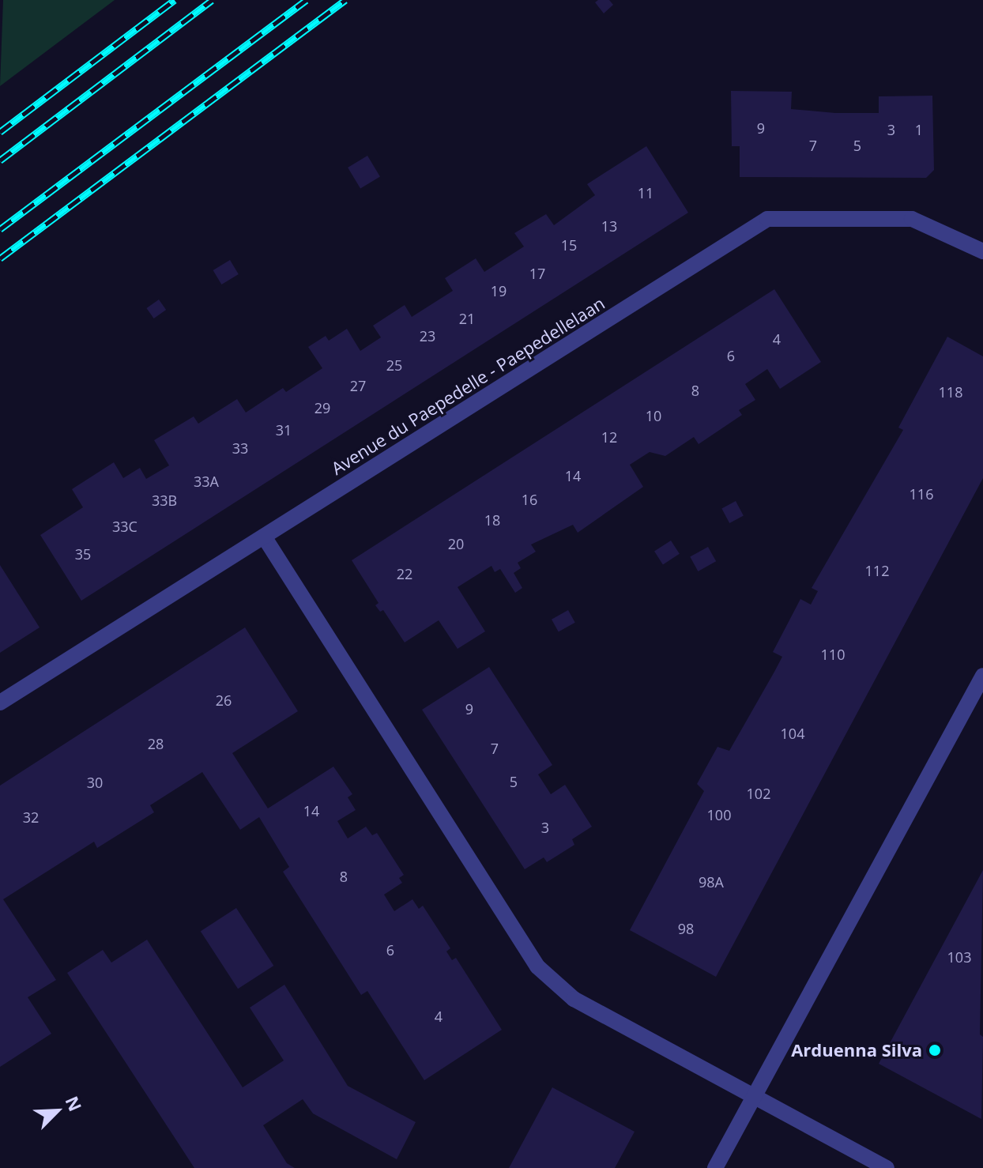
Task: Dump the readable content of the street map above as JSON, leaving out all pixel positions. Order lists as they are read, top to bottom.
{
  "streets": {
    "street": ["Avenue du Paepedelle - Paepedellelaan"]
  },
  "places": ["Arduenna Silva"],
  "house_numbers": [
    "9",
    "3",
    "1",
    "7",
    "5",
    "11",
    "13",
    "15",
    "17",
    "19",
    "21",
    "23",
    "4",
    "6",
    "25",
    "27",
    "8",
    "118",
    "29",
    "10",
    "31",
    "12",
    "33",
    "14",
    "33A",
    "116",
    "16",
    "33B",
    "18",
    "33C",
    "20",
    "35",
    "112",
    "22",
    "110",
    "26",
    "9",
    "104",
    "28",
    "7",
    "5",
    "30",
    "102",
    "14",
    "100",
    "32",
    "3",
    "8",
    "98A",
    "98",
    "6",
    "103",
    "4"
  ],
  "north": "top right"
}
